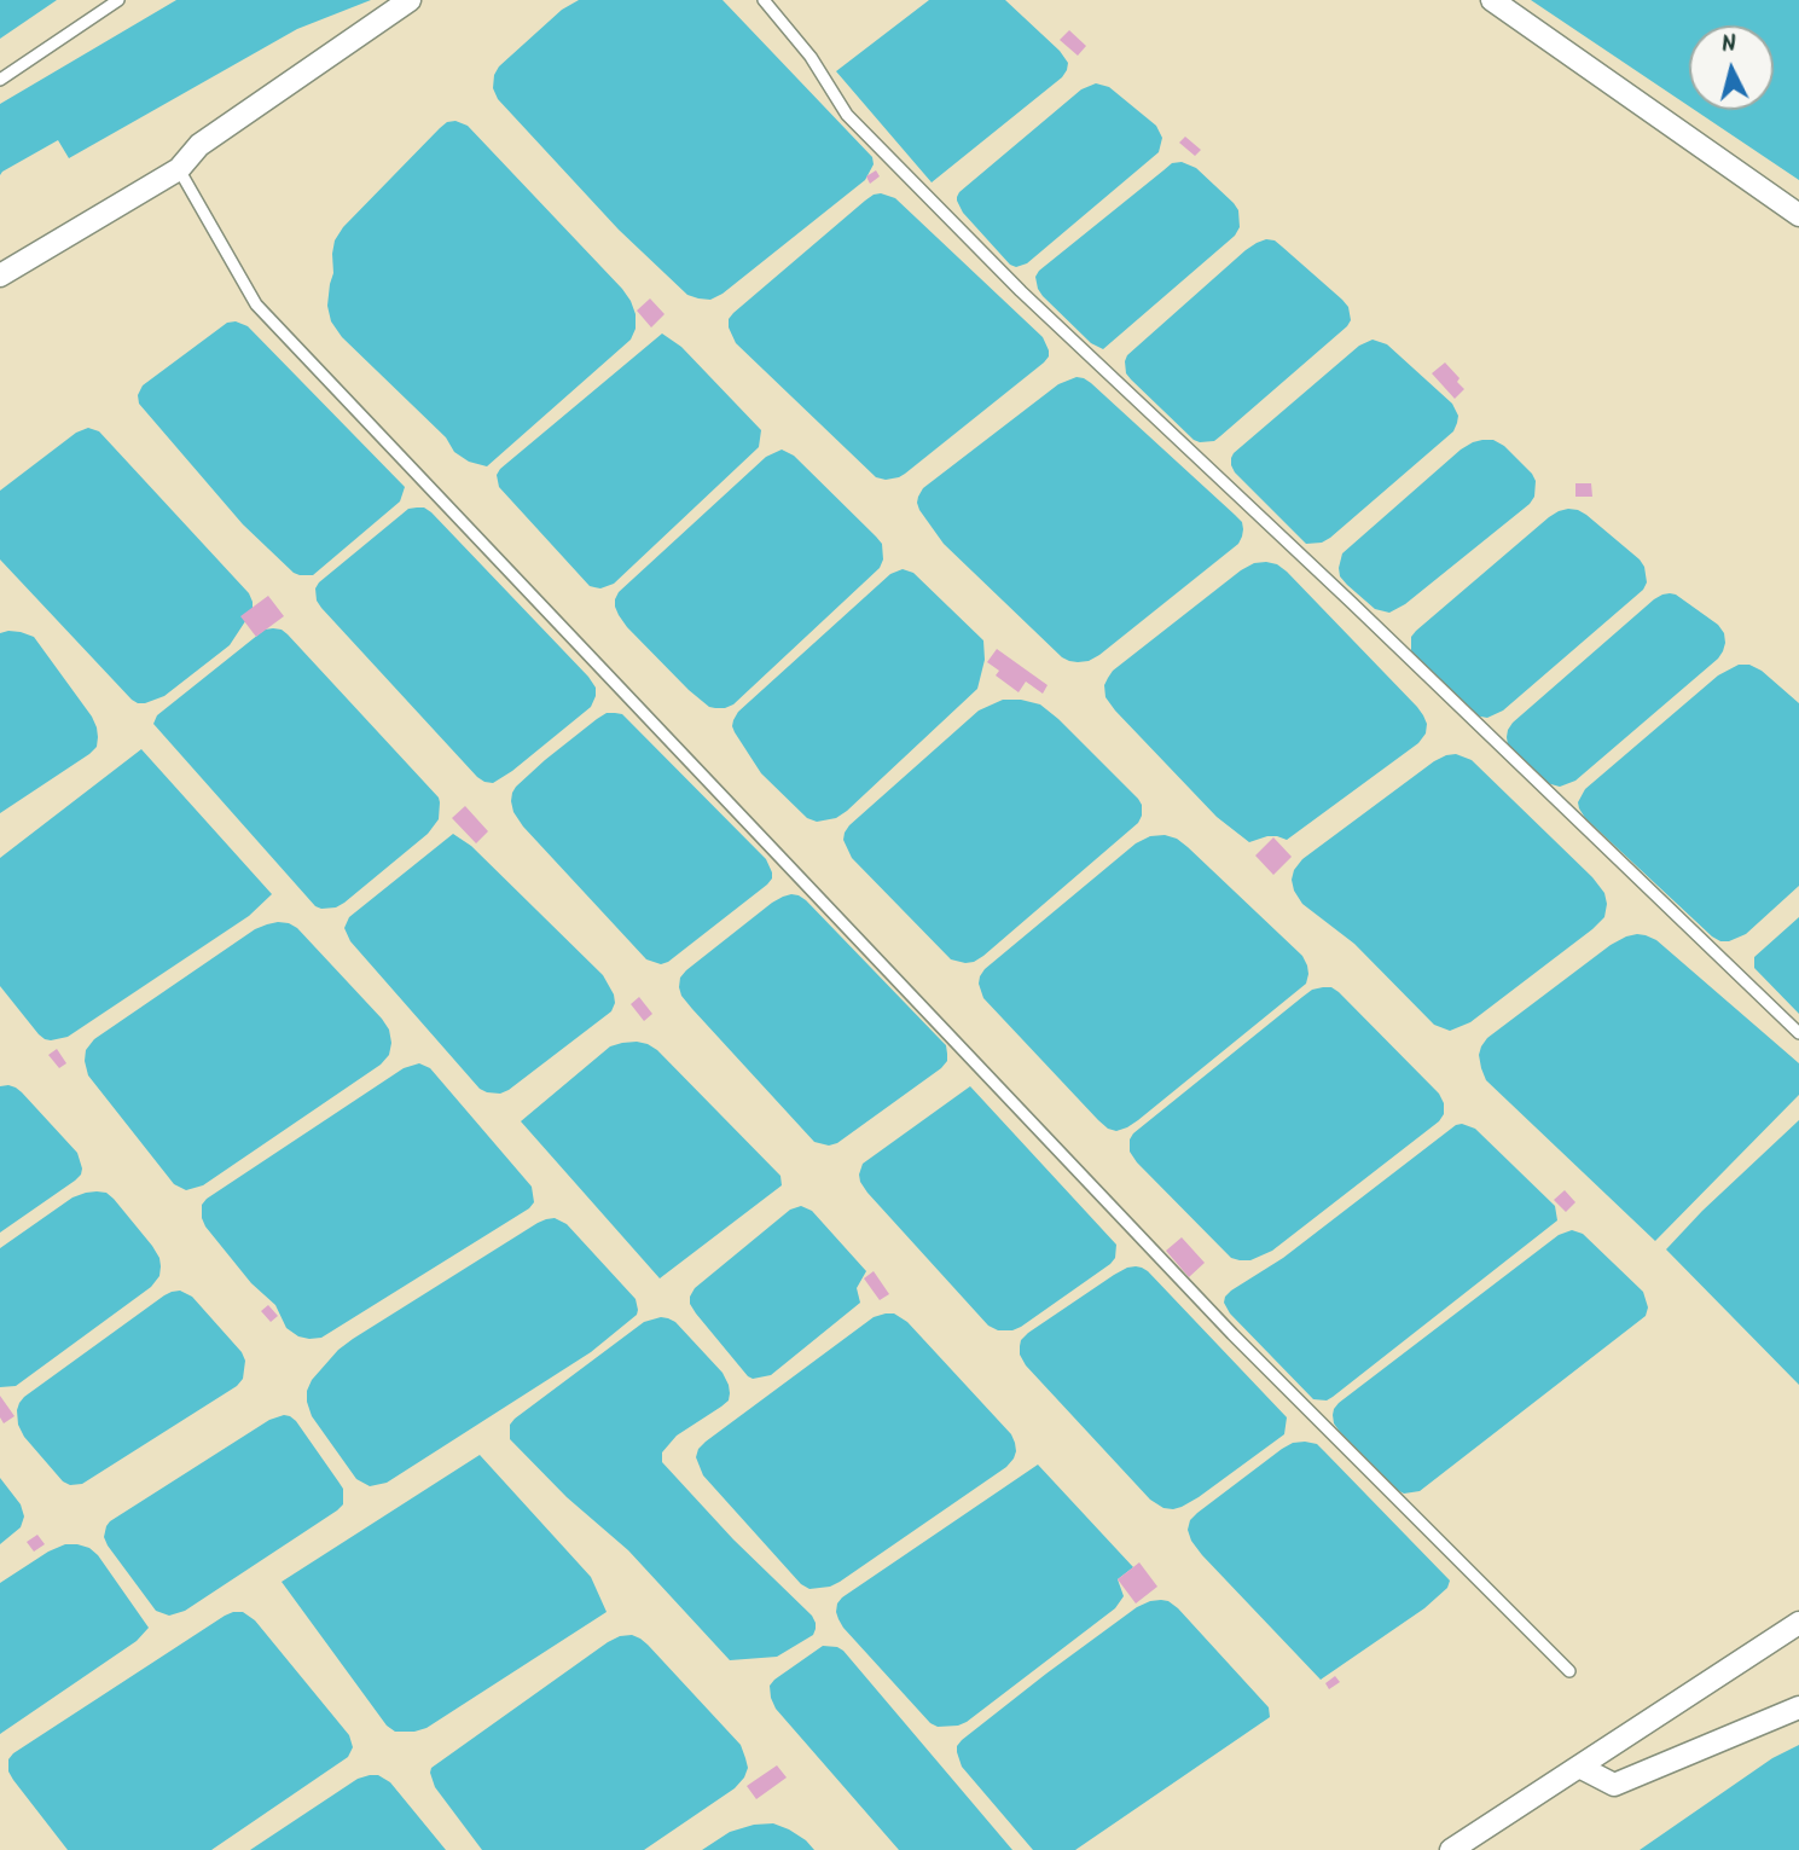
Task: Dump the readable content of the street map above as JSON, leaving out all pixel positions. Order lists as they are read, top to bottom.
{
  "north": "top"
}
